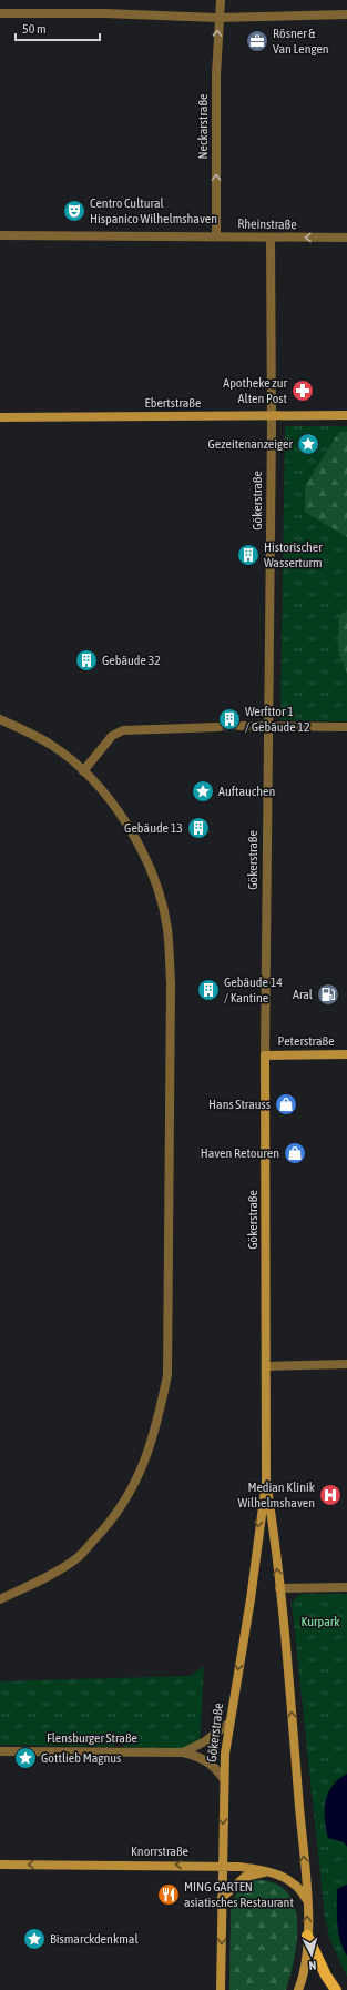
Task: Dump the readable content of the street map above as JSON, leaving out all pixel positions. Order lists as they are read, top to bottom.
{
  "streets": {
    "main road": [
      "Ebertstraße",
      "Gökerstraße",
      "Peterstraße",
      "Knorrstraße"
    ],
    "street": ["Neckarstraße", "Rheinstraße", "Flensburger Straße"]
  },
  "crossings": [
    ["Neckarstraße", "Rheinstraße"],
    ["Rheinstraße", "Gökerstraße"],
    ["Ebertstraße", "Gökerstraße"],
    ["Gökerstraße", "Peterstraße"],
    ["Gökerstraße", "Flensburger Straße"],
    ["Gökerstraße", "Knorrstraße"]
  ],
  "one_way": ["Neckarstraße", "Knorrstraße"],
  "parks": ["Kurpark"],
  "places": {
    "office": ["Rösner & Van Lengen"],
    "theatre": ["Centro Cultural Hispanico Wilhelmshaven"],
    "pharmacy": ["Apotheke zur Alten Post"],
    "place": [
      "Gezeitenanzeiger",
      "Auftauchen",
      "Gottlieb Magnus",
      "Bismarckdenkmal"
    ],
    "building": [
      "Historischer Wasserturm",
      "Gebäude 32",
      "Werfttor 1 / Gebäude 12",
      "Gebäude 13",
      "Gebäude 14 / Kantine"
    ],
    "fuel station": ["Aral"],
    "shop": ["Hans Strauss", "Haven Retouren"],
    "hospital": ["Median Klinik Wilhelmshaven"],
    "restaurant": ["MING GARTEN asiatisches Restaurant"]
  },
  "scale_bar": "50 m",
  "north": "bottom"
}
